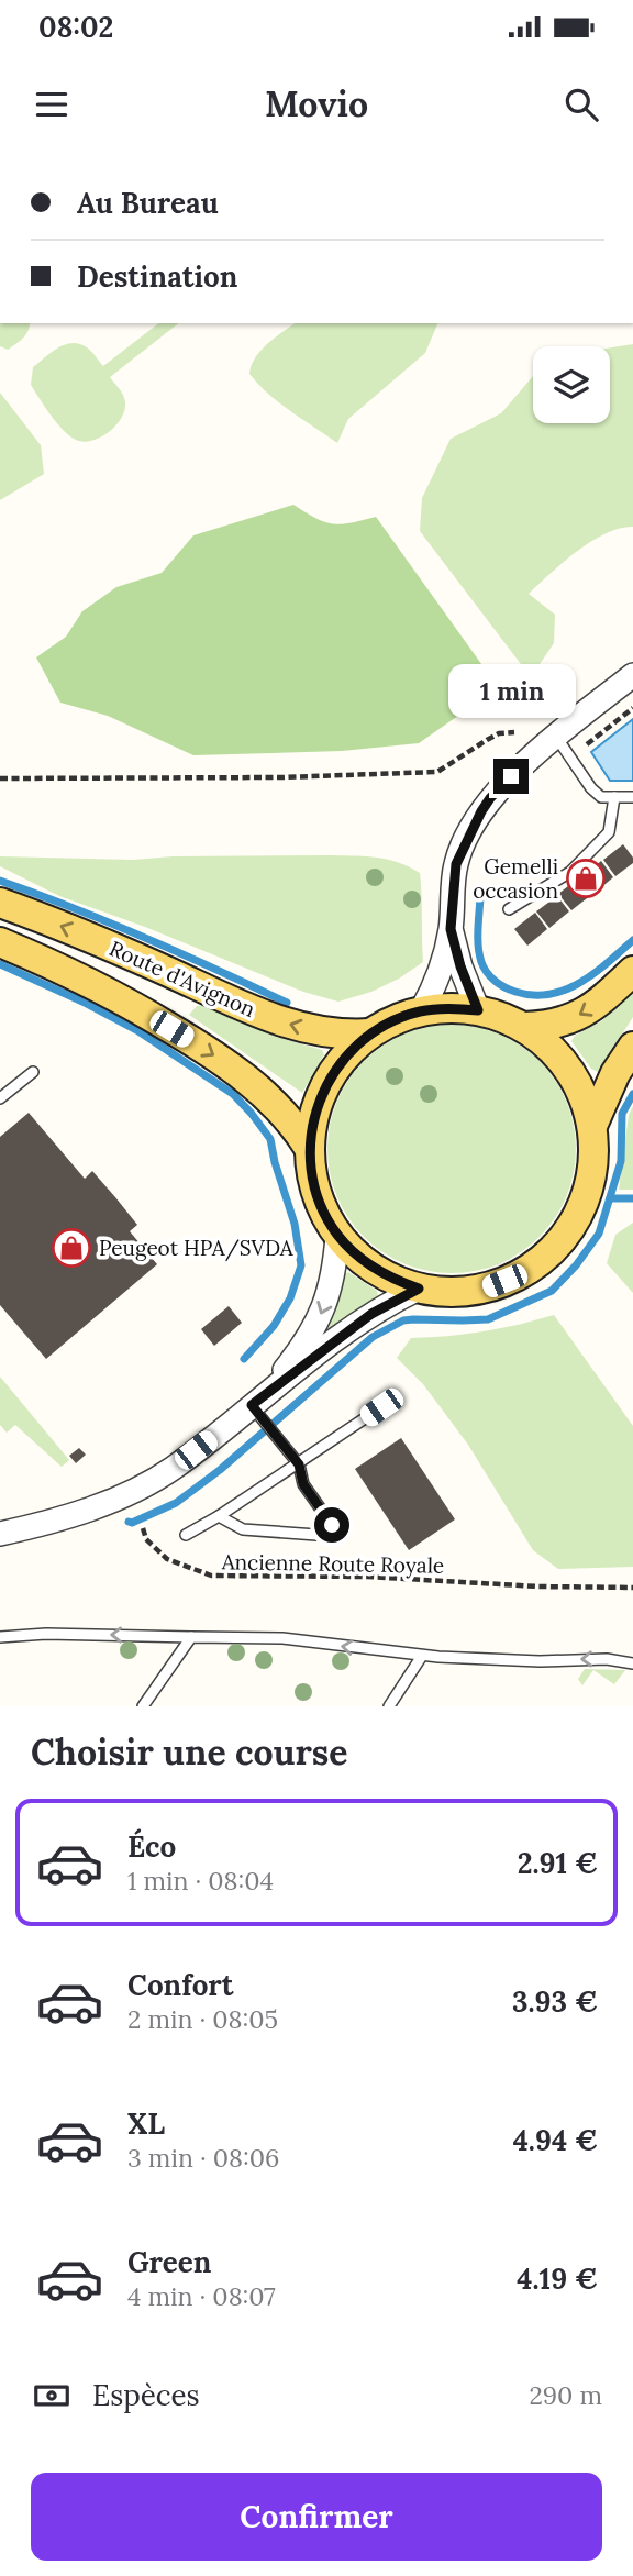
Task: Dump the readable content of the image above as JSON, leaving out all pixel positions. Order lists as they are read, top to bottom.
{
  "streets": {
    "main road": ["Route d'Avignon"],
    "path": ["Ancienne Route Royale"]
  },
  "places": {
    "shop": ["Gemelli occasion", "Peugeot HPA/SVDA"]
  },
  "page": {
    "status": "08:02",
    "header": "Movio",
    "banner": ["Au Bureau", "Destination"],
    "bubble": "1 min",
    "heading": "Choisir une course",
    "list": [
      {
        "name": "Éco",
        "note": "1 min · 08:04",
        "value": "2.91 €"
      },
      {
        "name": "Confort",
        "note": "2 min · 08:05",
        "value": "3.93 €"
      },
      {
        "name": "XL",
        "note": "3 min · 08:06",
        "value": "4.94 €"
      },
      {
        "name": "Green",
        "note": "4 min · 08:07",
        "value": "4.19 €"
      }
    ],
    "pay": ["Espèces", "290 m"],
    "buttons": "Confirmer"
  }
}
